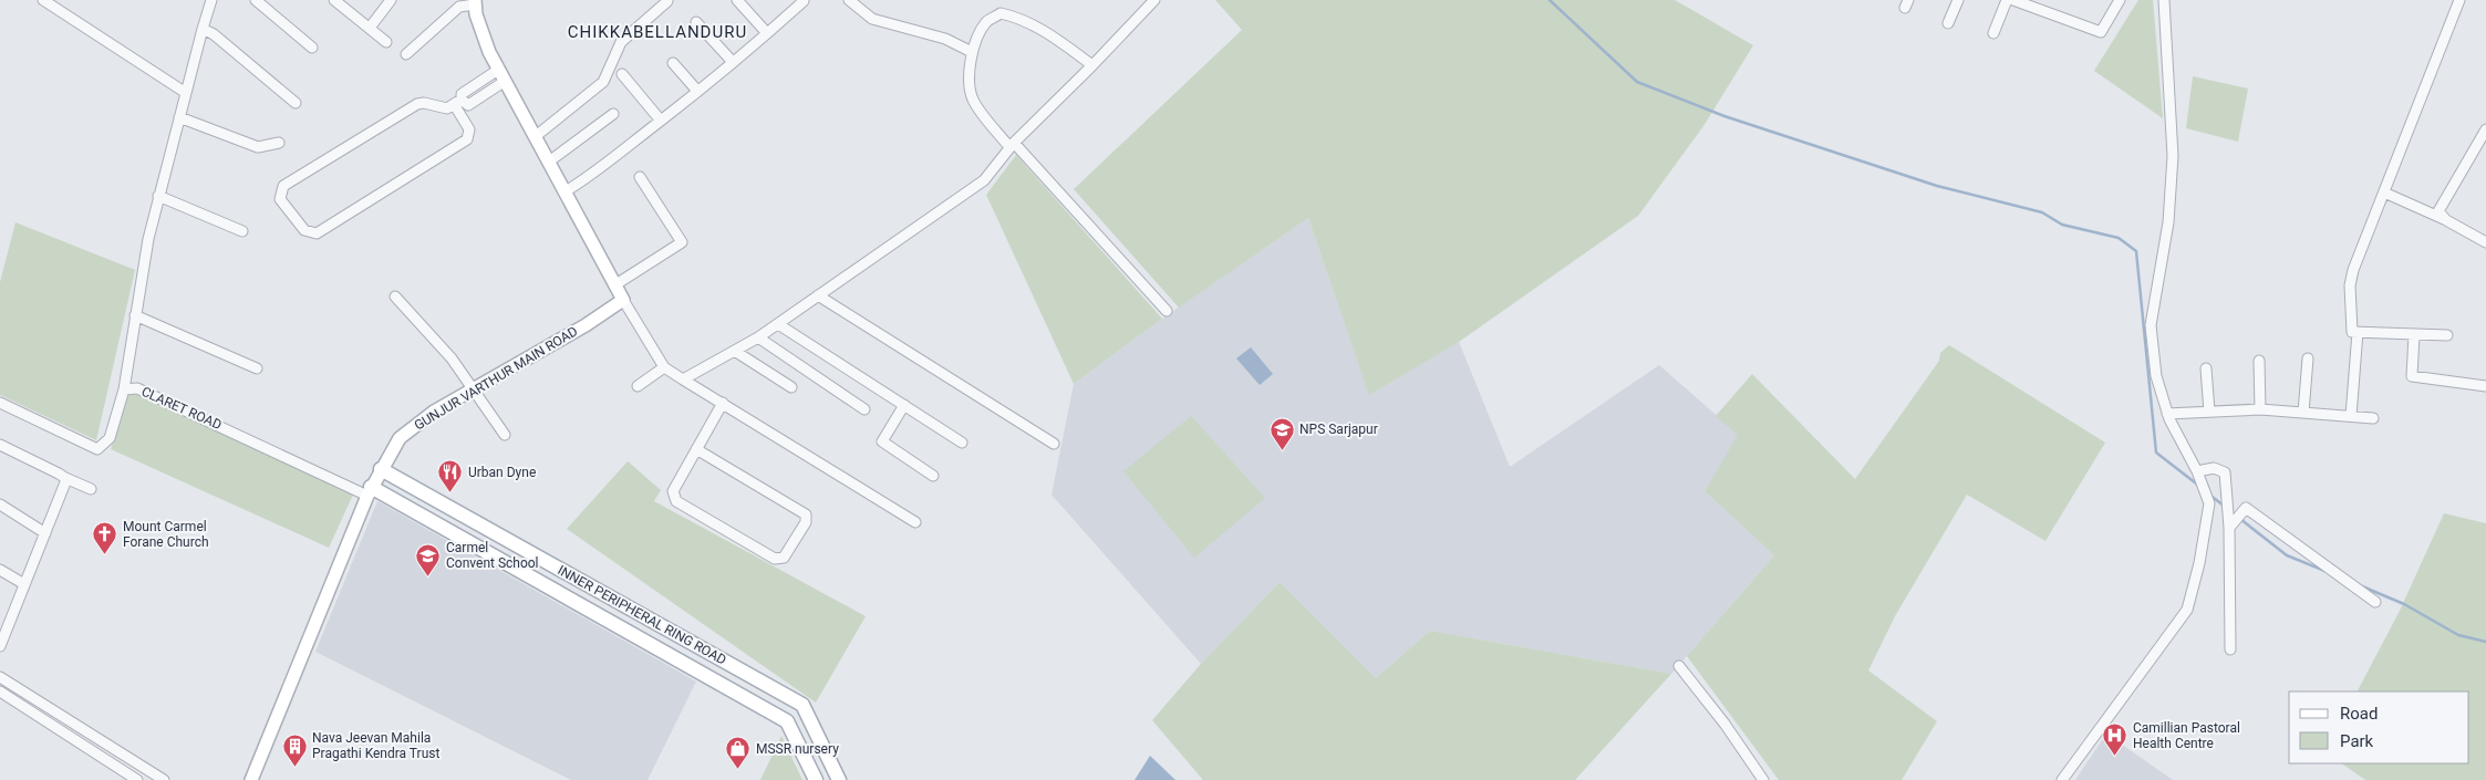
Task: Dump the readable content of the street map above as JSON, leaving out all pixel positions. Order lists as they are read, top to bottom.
{
  "streets": {
    "main road": ["GUNJUR VARTHUR MAIN ROAD", "INNER PERIPHERAL RING ROAD"],
    "street": ["CLARET ROAD"]
  },
  "crossings": [
    ["GUNJUR VARTHUR MAIN ROAD", "CLARET ROAD"],
    ["GUNJUR VARTHUR MAIN ROAD", "INNER PERIPHERAL RING ROAD"],
    ["CLARET ROAD", "INNER PERIPHERAL RING ROAD"]
  ],
  "districts": ["CHIKKABELLANDURU"],
  "places": {
    "school or university": ["NPS Sarjapur", "Carmel Convent School"],
    "restaurant": ["Urban Dyne"],
    "church": ["Mount Carmel Forane Church"],
    "hospital": ["Camillian Pastoral Health Centre"],
    "building": ["Nava Jeevan Mahila Pragathi Kendra Trust"],
    "shop": ["MSSR nursery"]
  },
  "legend": ["Road", "Park"]
}
